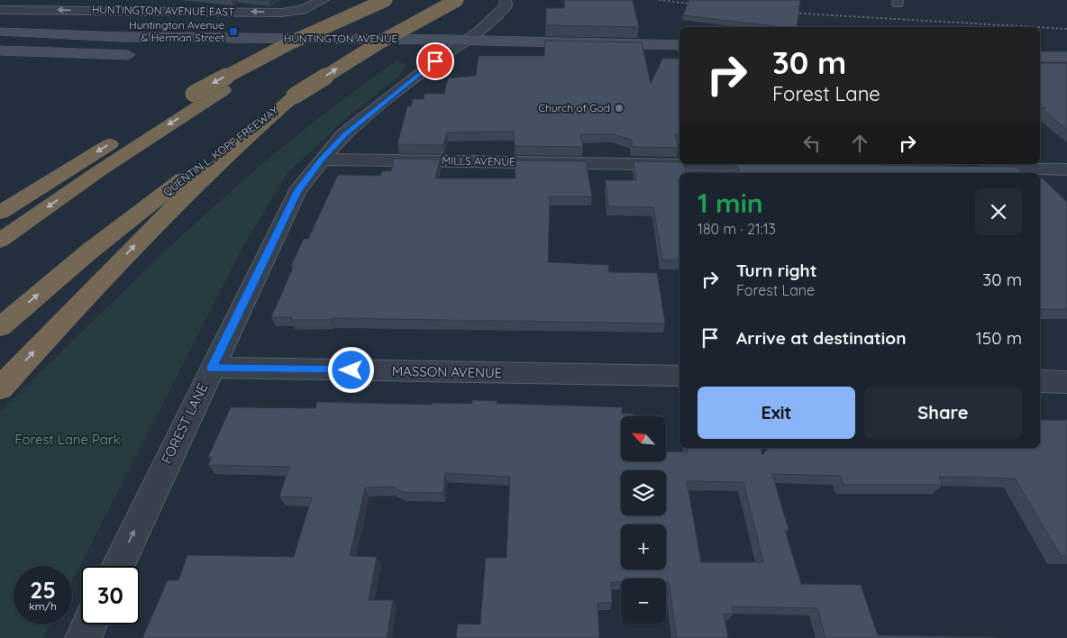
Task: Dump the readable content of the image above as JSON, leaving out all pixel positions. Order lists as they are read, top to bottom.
{
  "streets": {
    "highway": ["QUENTIN L. KOPP FREEWAY"],
    "street": [
      "HUNTINGTON AVENUE EAST",
      "HUNTINGTON AVENUE",
      "MILLS AVENUE",
      "MASSON AVENUE",
      "FOREST LANE"
    ]
  },
  "crossings": [
    ["HUNTINGTON AVENUE", "FOREST LANE"],
    ["MILLS AVENUE", "FOREST LANE"],
    ["MASSON AVENUE", "FOREST LANE"]
  ],
  "parks": ["Forest Lane Park"],
  "places": {
    "transit": ["Huntington Avenue & Herman Street"],
    "other": ["Church of God"]
  },
  "north": "top left",
  "page": {
    "turn": ["30 m", "Forest Lane"],
    "heading": ["1 min", "180 m · 21:13"],
    "list": [
      {
        "name": "Turn right",
        "note": "Forest Lane",
        "value": "30 m"
      },
      {
        "name": "Arrive at destination",
        "value": "150 m"
      }
    ],
    "buttons": ["Exit", "Share"],
    "map_buttons": ["+", "−"],
    "speed": "25 km/h",
    "limit": "30"
  }
}
